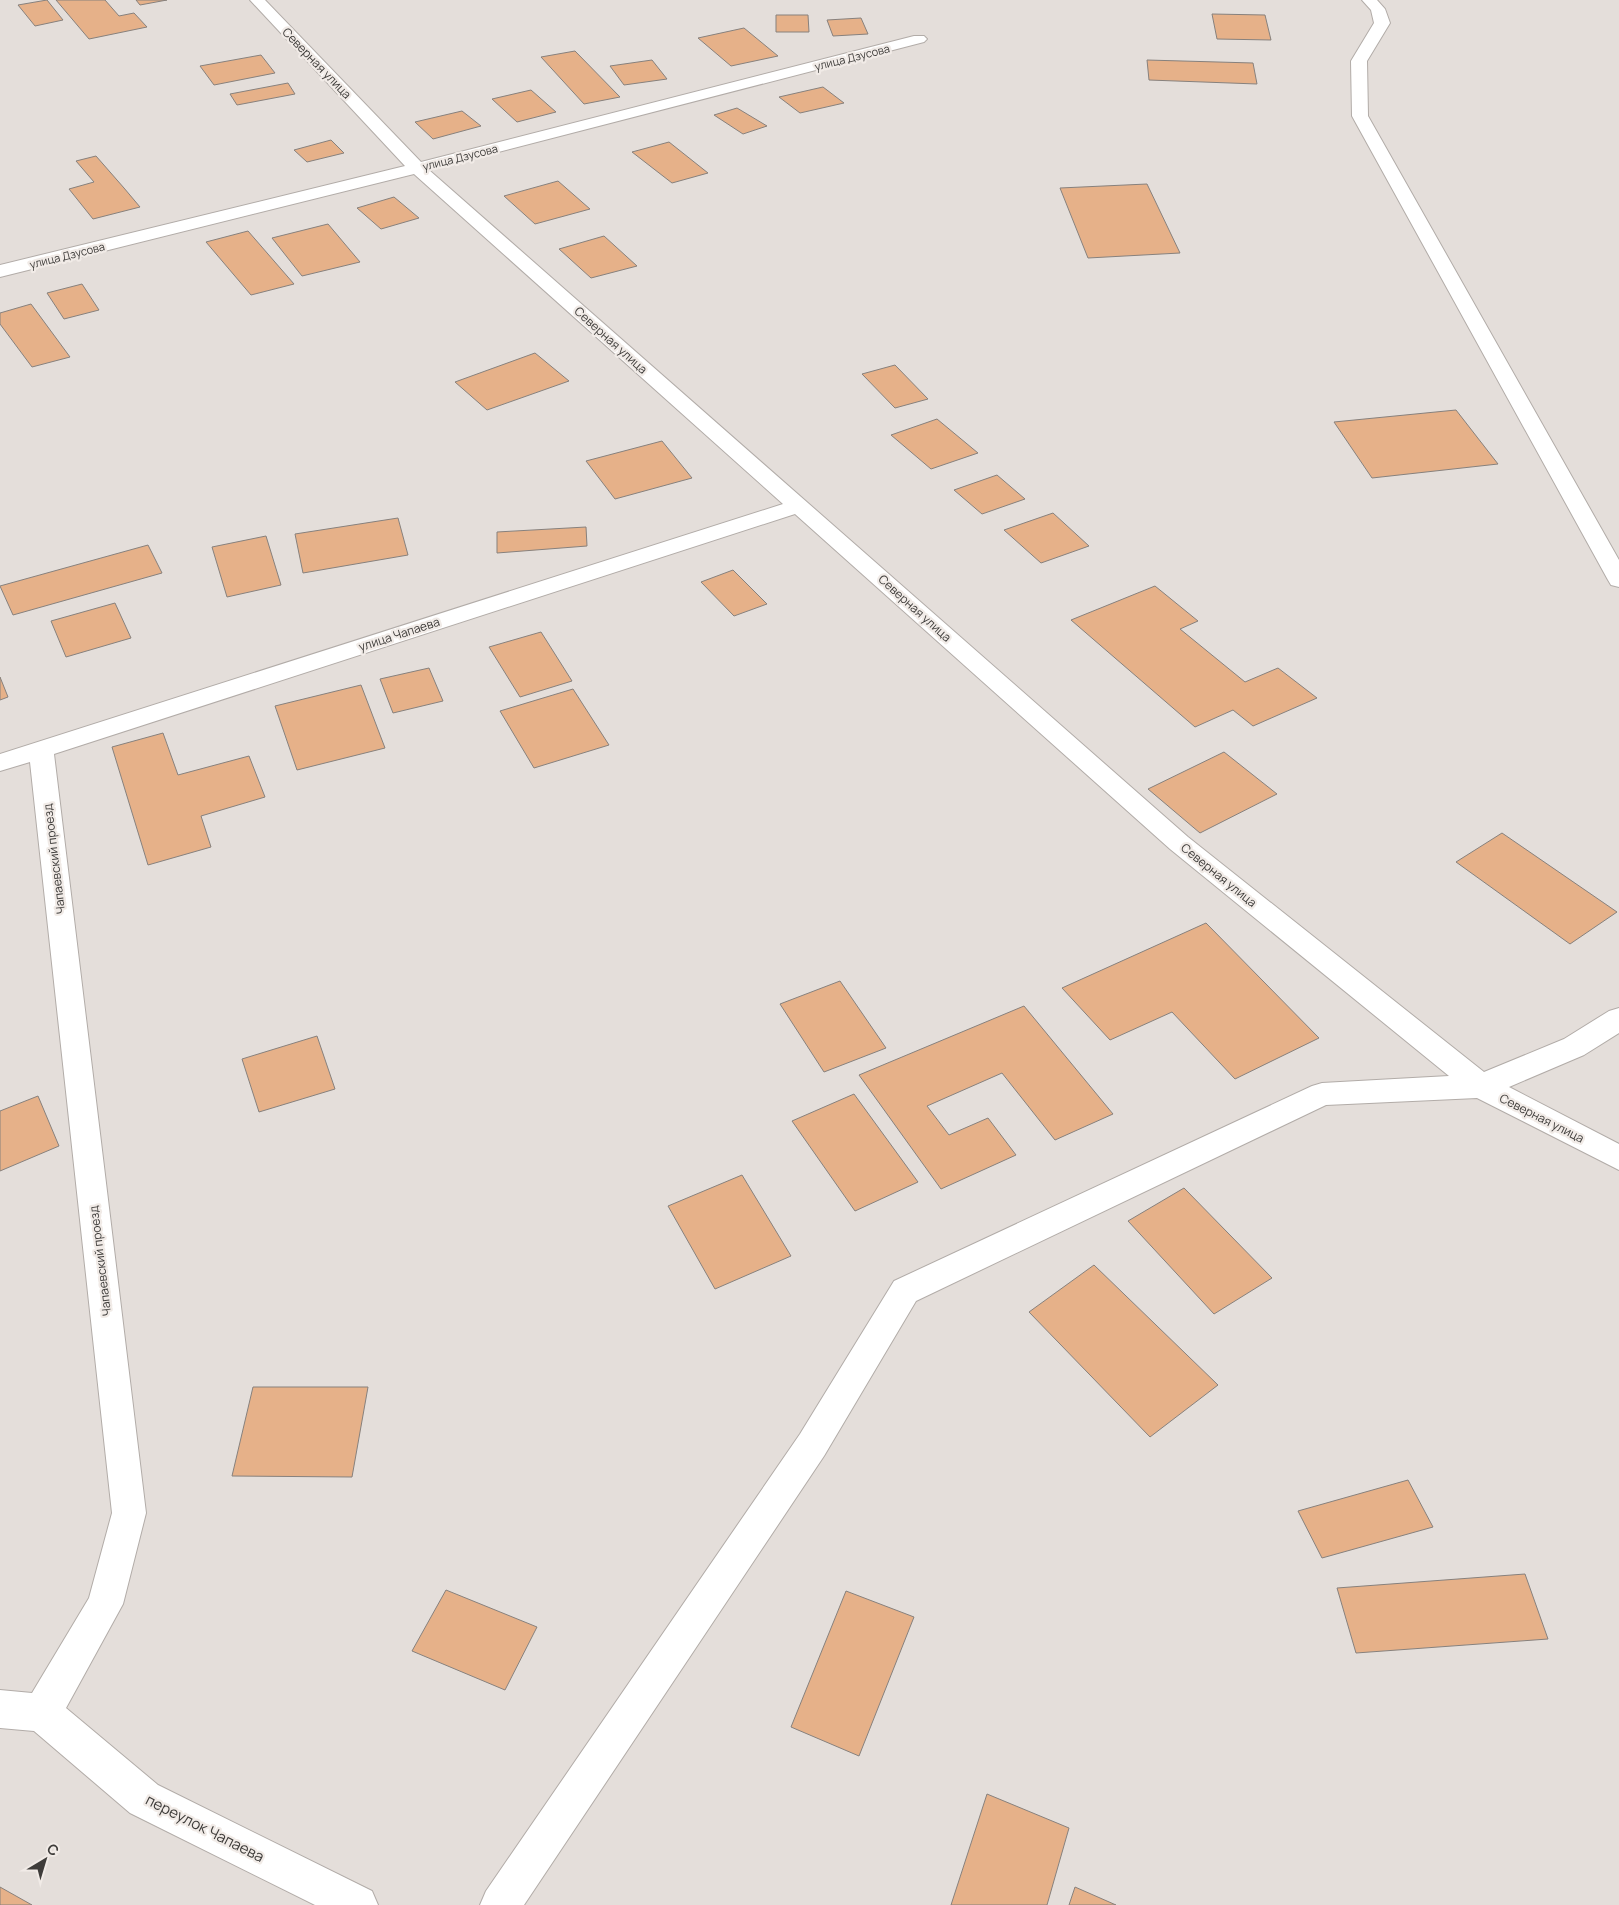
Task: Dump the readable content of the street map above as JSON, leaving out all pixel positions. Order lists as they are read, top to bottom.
{
  "streets": {
    "street": [
      "улица Дзусова",
      "Северная улица",
      "улица Чапаева",
      "Чапаевский проезд",
      "переулок Чапаева"
    ]
  },
  "crossings": [
    ["улица Дзусова", "Северная улица"],
    ["Северная улица", "улица Чапаева"],
    ["улица Чапаева", "Чапаевский проезд"],
    ["Чапаевский проезд", "переулок Чапаева"]
  ],
  "north": "top right"
}
